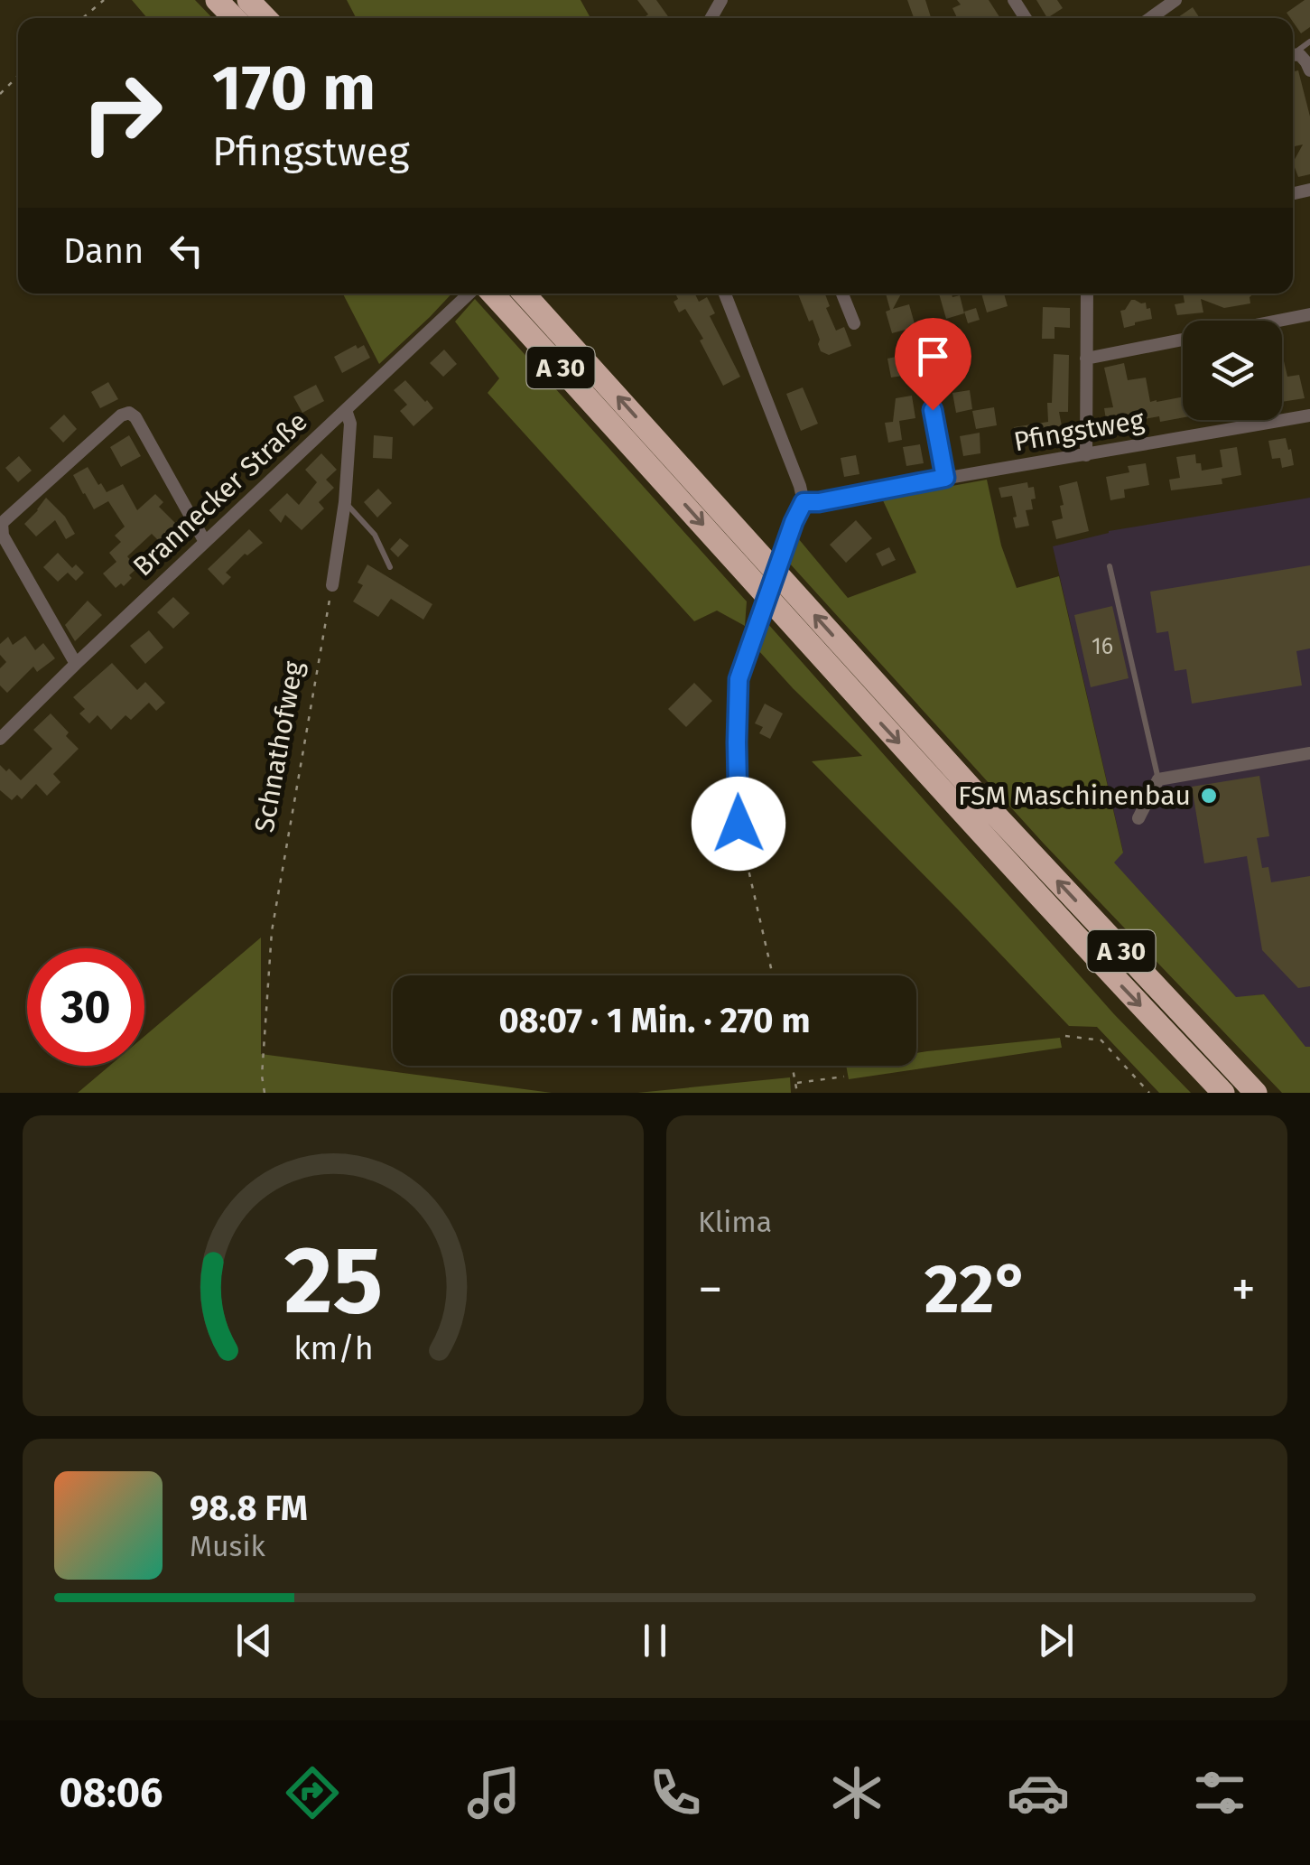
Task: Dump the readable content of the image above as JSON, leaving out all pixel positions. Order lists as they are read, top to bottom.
{
  "streets": {
    "highway": ["A 30"],
    "street": ["Pfingstweg", "Brannecker Straße"],
    "path": ["Schnathofweg"]
  },
  "places": ["FSM Maschinenbau"],
  "house_numbers": ["16"],
  "page": {
    "turn": ["170 m", "Pfingstweg"],
    "then": "Dann",
    "limit": "30",
    "trip": "08:07 · 1 Min. · 270 m",
    "tile": "Klima",
    "heat": ["−", "22°", "+"],
    "song": ["98.8 FM", "Musik"],
    "tabs": "08:06",
    "gauge": ["25", "km/h"]
  }
}
